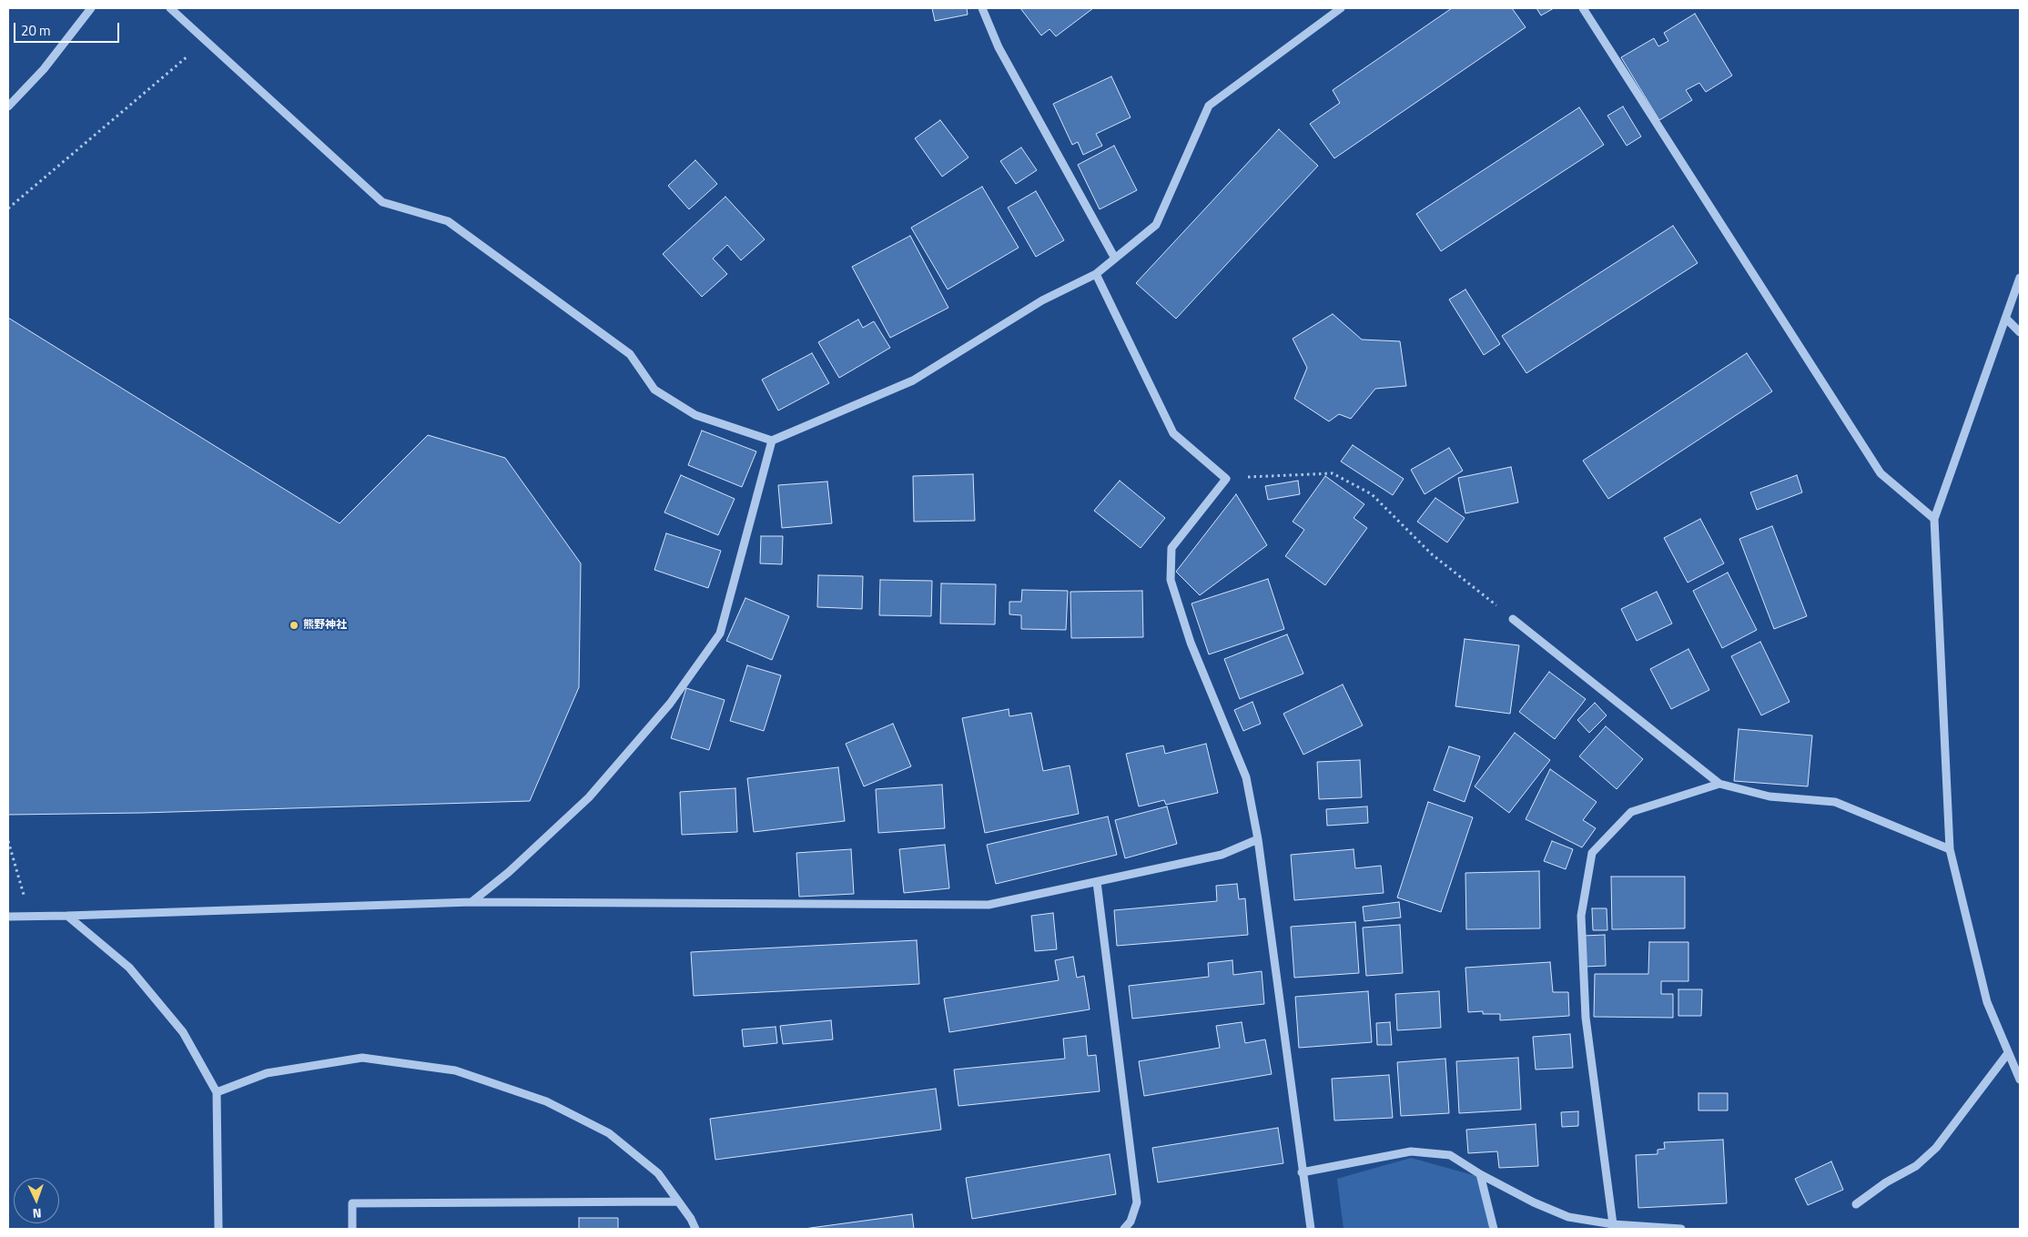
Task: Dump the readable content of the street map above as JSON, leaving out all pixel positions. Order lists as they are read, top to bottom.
{
  "places": ["熊野神社"],
  "scale_bar": "20 m",
  "north": "bottom"
}
